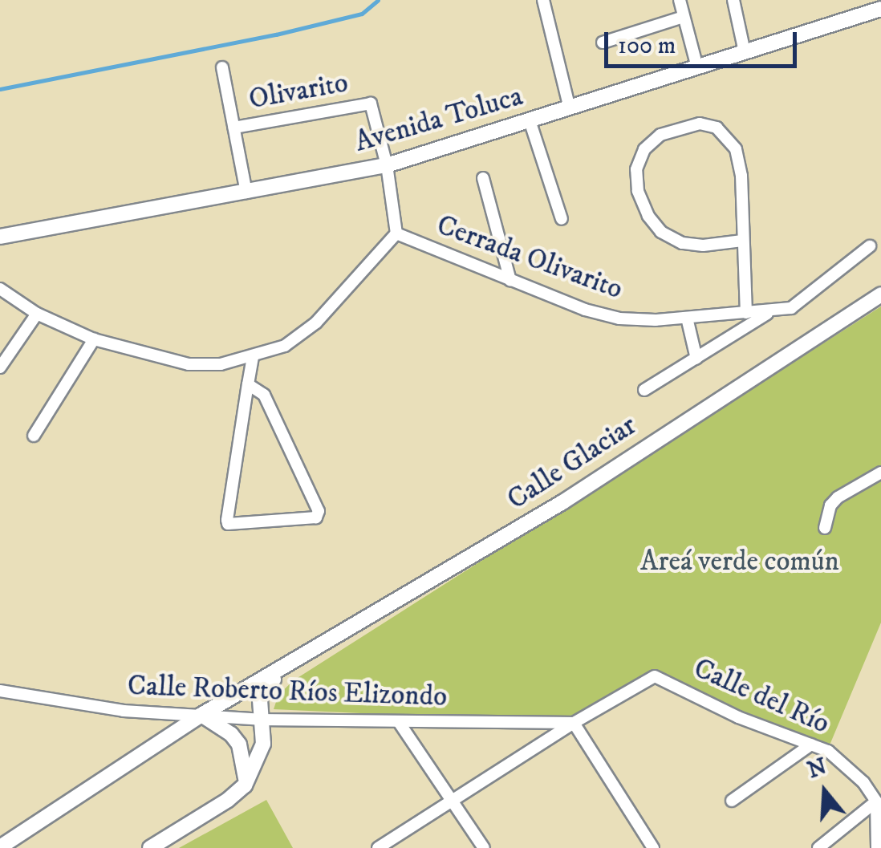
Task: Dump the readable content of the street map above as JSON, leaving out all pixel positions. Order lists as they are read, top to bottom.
{
  "streets": {
    "street": [
      "Olivarito",
      "Avenida Toluca",
      "Cerrada Olivarito",
      "Calle Glaciar",
      "Calle Roberto Ríos Elizondo",
      "Calle del Río"
    ]
  },
  "crossings": [
    ["Olivarito", "Avenida Toluca"],
    ["Calle Glaciar", "Calle Roberto Ríos Elizondo"],
    ["Calle Roberto Ríos Elizondo", "Calle del Río"]
  ],
  "parks": ["Areá verde común"],
  "scale_bar": "100 m",
  "north": "top"
}
